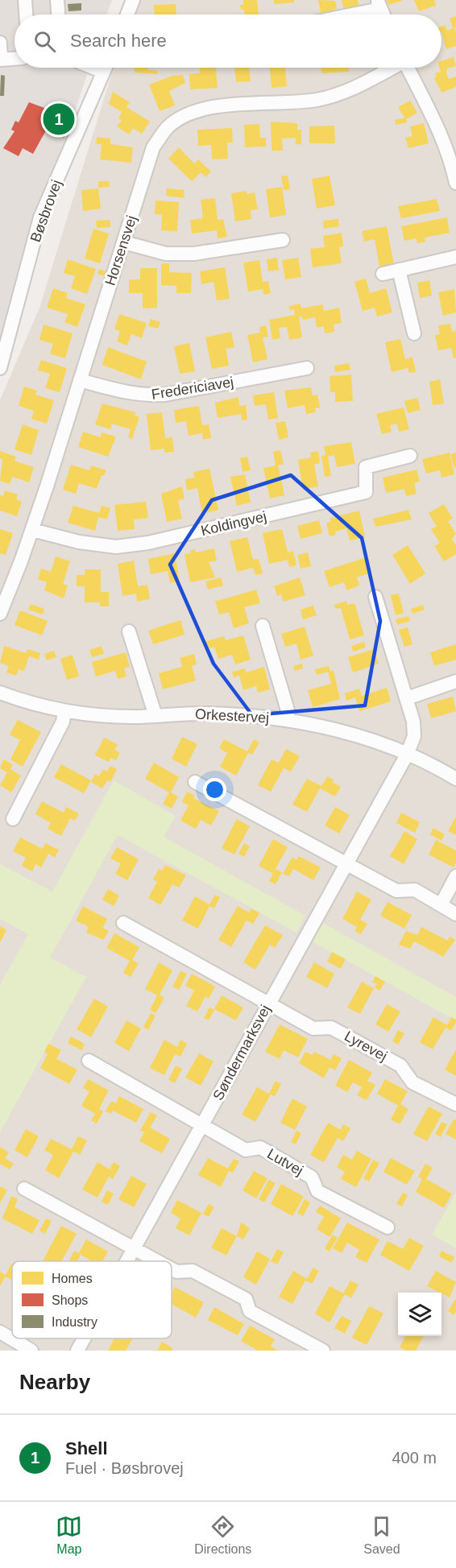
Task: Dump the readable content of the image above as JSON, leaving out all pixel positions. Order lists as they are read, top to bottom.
{
  "streets": {
    "street": [
      "Bøsbrovej",
      "Horsensvej",
      "Fredericiavej",
      "Koldingvej",
      "Orkestervej",
      "Lyrevej",
      "Søndermarksvej",
      "Lutvej"
    ]
  },
  "crossings": [
    ["Horsensvej", "Fredericiavej"],
    ["Horsensvej", "Koldingvej"],
    ["Orkestervej", "Søndermarksvej"],
    ["Lyrevej", "Søndermarksvej"],
    ["Søndermarksvej", "Lutvej"]
  ],
  "legend": ["Homes", "Shops", "Industry"],
  "page": {
    "search": "Search here",
    "pins": "1",
    "heading": "Nearby",
    "list": [
      {
        "mark": "1",
        "name": "Shell",
        "note": "Fuel · Bøsbrovej",
        "value": "400 m"
      }
    ],
    "nav": ["Map", "Directions", "Saved"]
  }
}
